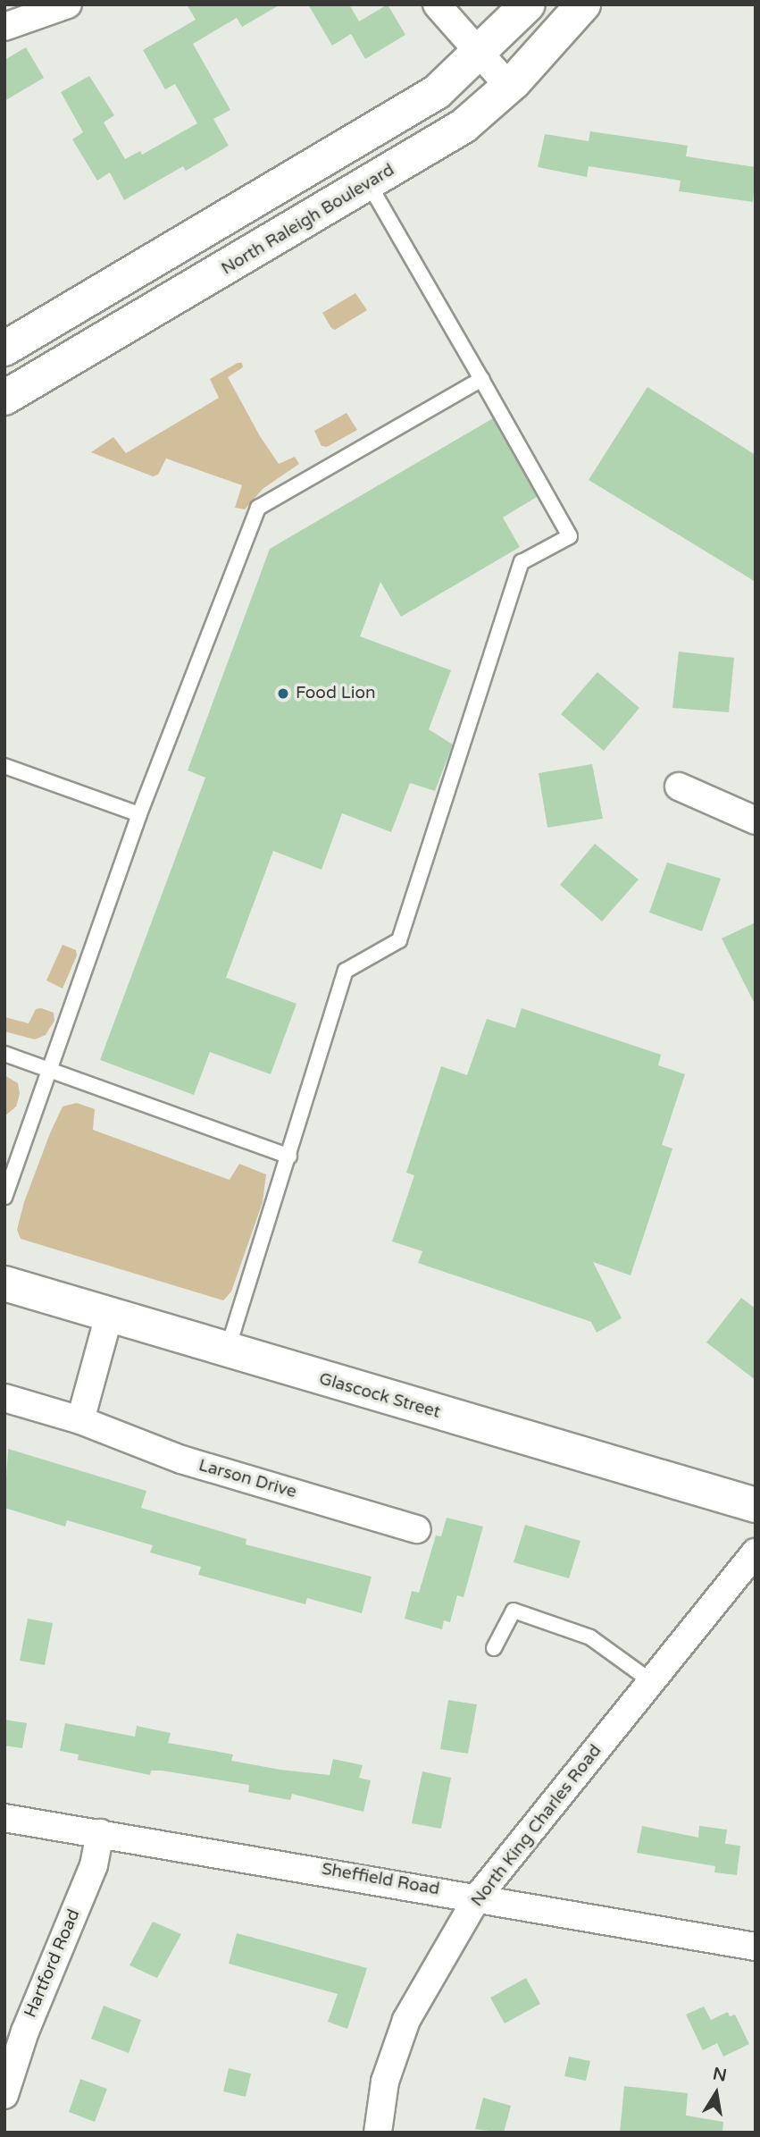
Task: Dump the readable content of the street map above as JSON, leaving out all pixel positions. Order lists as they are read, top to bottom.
{
  "streets": {
    "main road": ["North Raleigh Boulevard", "Glascock Street"],
    "street": [
      "Larson Drive",
      "North King Charles Road",
      "Sheffield Road",
      "Hartford Road"
    ]
  },
  "crossings": [
    ["North King Charles Road", "Sheffield Road"],
    ["Sheffield Road", "Hartford Road"]
  ],
  "places": ["Food Lion"],
  "north": "top"
}
